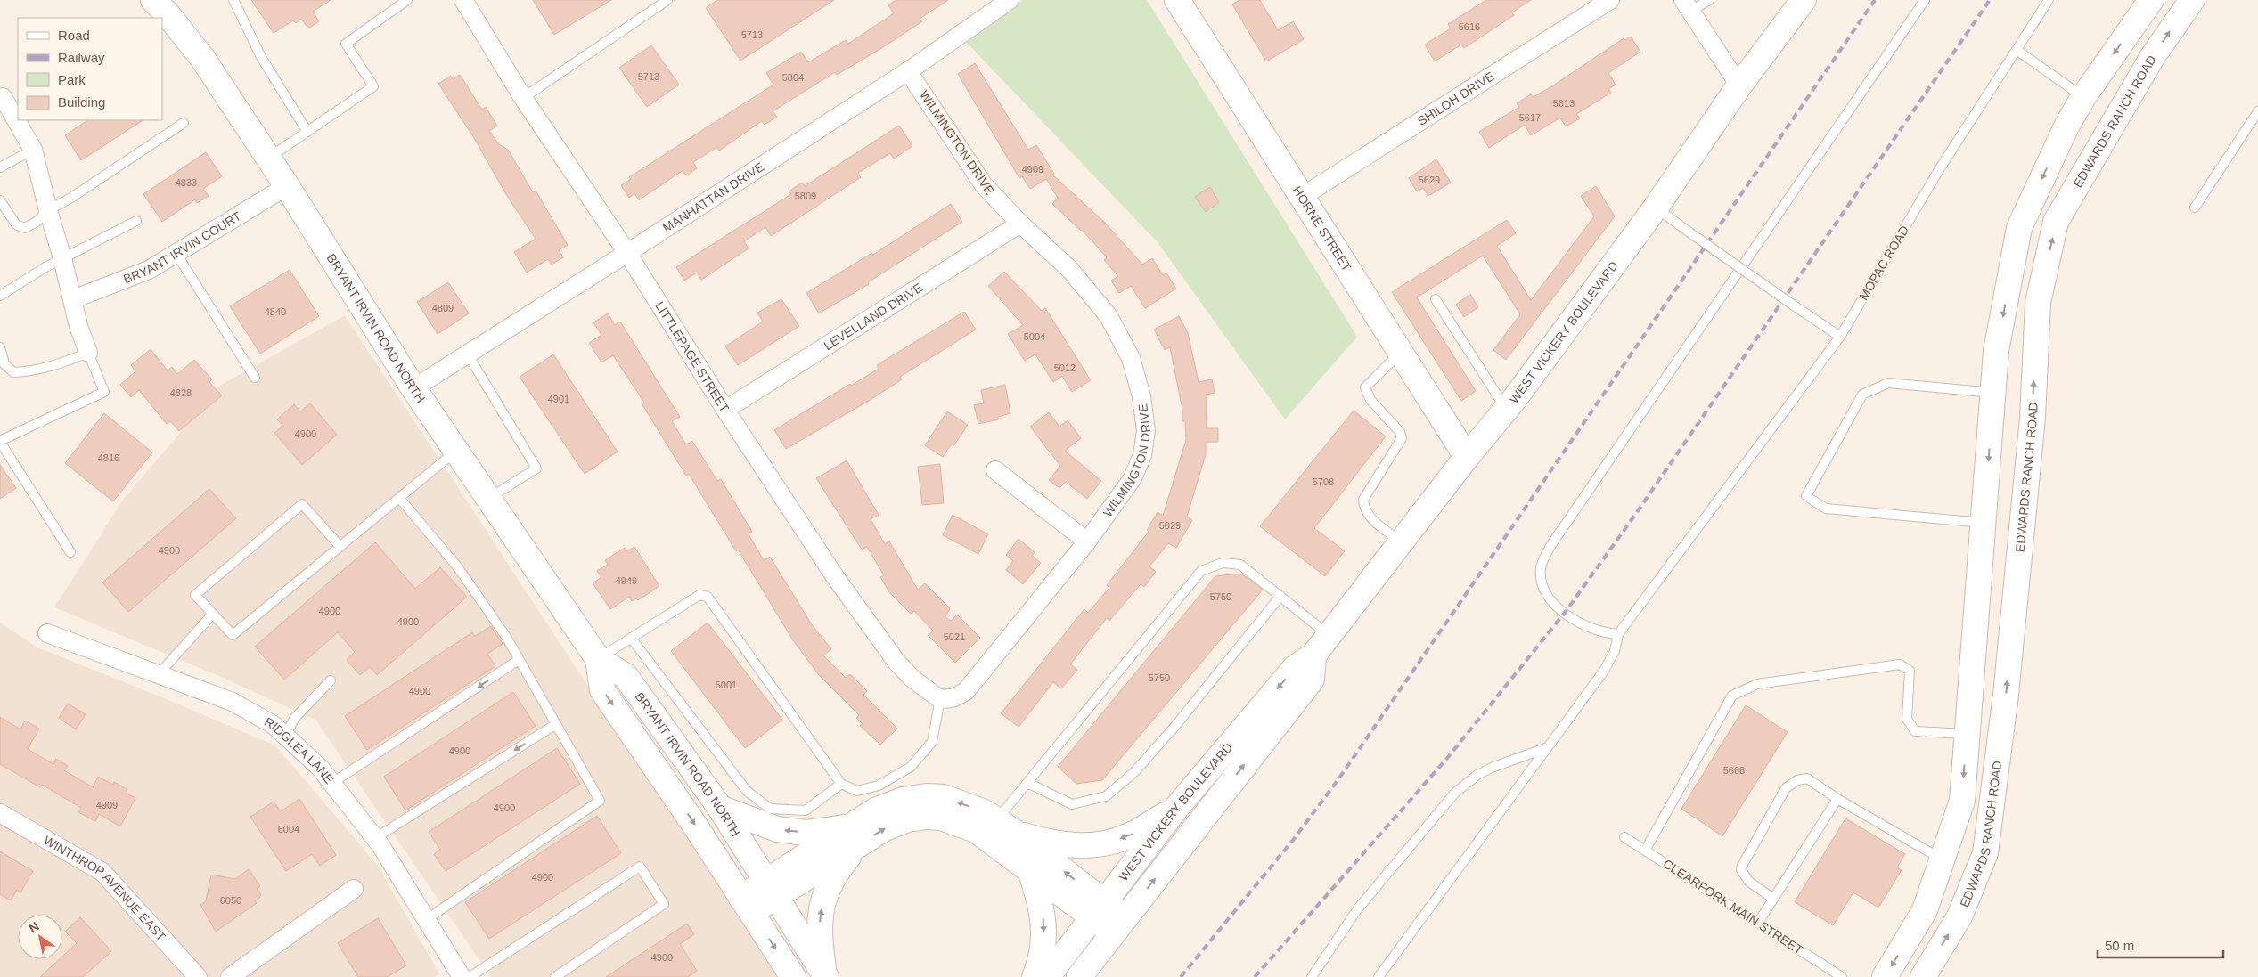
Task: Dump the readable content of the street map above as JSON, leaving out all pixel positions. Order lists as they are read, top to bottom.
{
  "streets": {
    "main road": [
      "EDWARDS RANCH ROAD",
      "HORNE STREET",
      "BRYANT IRVIN ROAD NORTH",
      "WEST VICKERY BOULEVARD"
    ],
    "street": [
      "SHILOH DRIVE",
      "WILMINGTON DRIVE",
      "MANHATTAN DRIVE",
      "BRYANT IRVIN COURT",
      "LEVELLAND DRIVE",
      "LITTLEPAGE STREET",
      "RIDGLEA LANE",
      "WINTHROP AVENUE EAST"
    ],
    "lane": ["MOPAC ROAD", "CLEARFORK MAIN STREET"]
  },
  "crossings": [
    ["SHILOH DRIVE", "HORNE STREET"],
    ["WILMINGTON DRIVE", "MANHATTAN DRIVE"],
    ["WILMINGTON DRIVE", "LEVELLAND DRIVE"],
    ["WILMINGTON DRIVE", "LITTLEPAGE STREET"],
    ["MANHATTAN DRIVE", "BRYANT IRVIN ROAD NORTH"],
    ["MANHATTAN DRIVE", "LITTLEPAGE STREET"],
    ["HORNE STREET", "WEST VICKERY BOULEVARD"],
    ["BRYANT IRVIN COURT", "BRYANT IRVIN ROAD NORTH"],
    ["LEVELLAND DRIVE", "LITTLEPAGE STREET"]
  ],
  "house_numbers": [
    "5616",
    "5713",
    "5713",
    "5804",
    "5613",
    "5617",
    "4909",
    "5629",
    "4833",
    "5809",
    "4809",
    "4840",
    "5004",
    "5012",
    "4828",
    "4901",
    "4900",
    "4816",
    "5708",
    "5029",
    "4900",
    "4949",
    "5750",
    "4900",
    "4900",
    "5021",
    "5750",
    "5001",
    "4900",
    "4900",
    "5668",
    "4909",
    "4900",
    "6004",
    "4900",
    "6050",
    "4900"
  ],
  "legend": [
    "Road",
    "Railway",
    "Park",
    "Building"
  ],
  "scale_bar": "50 m",
  "north": "top left"
}
